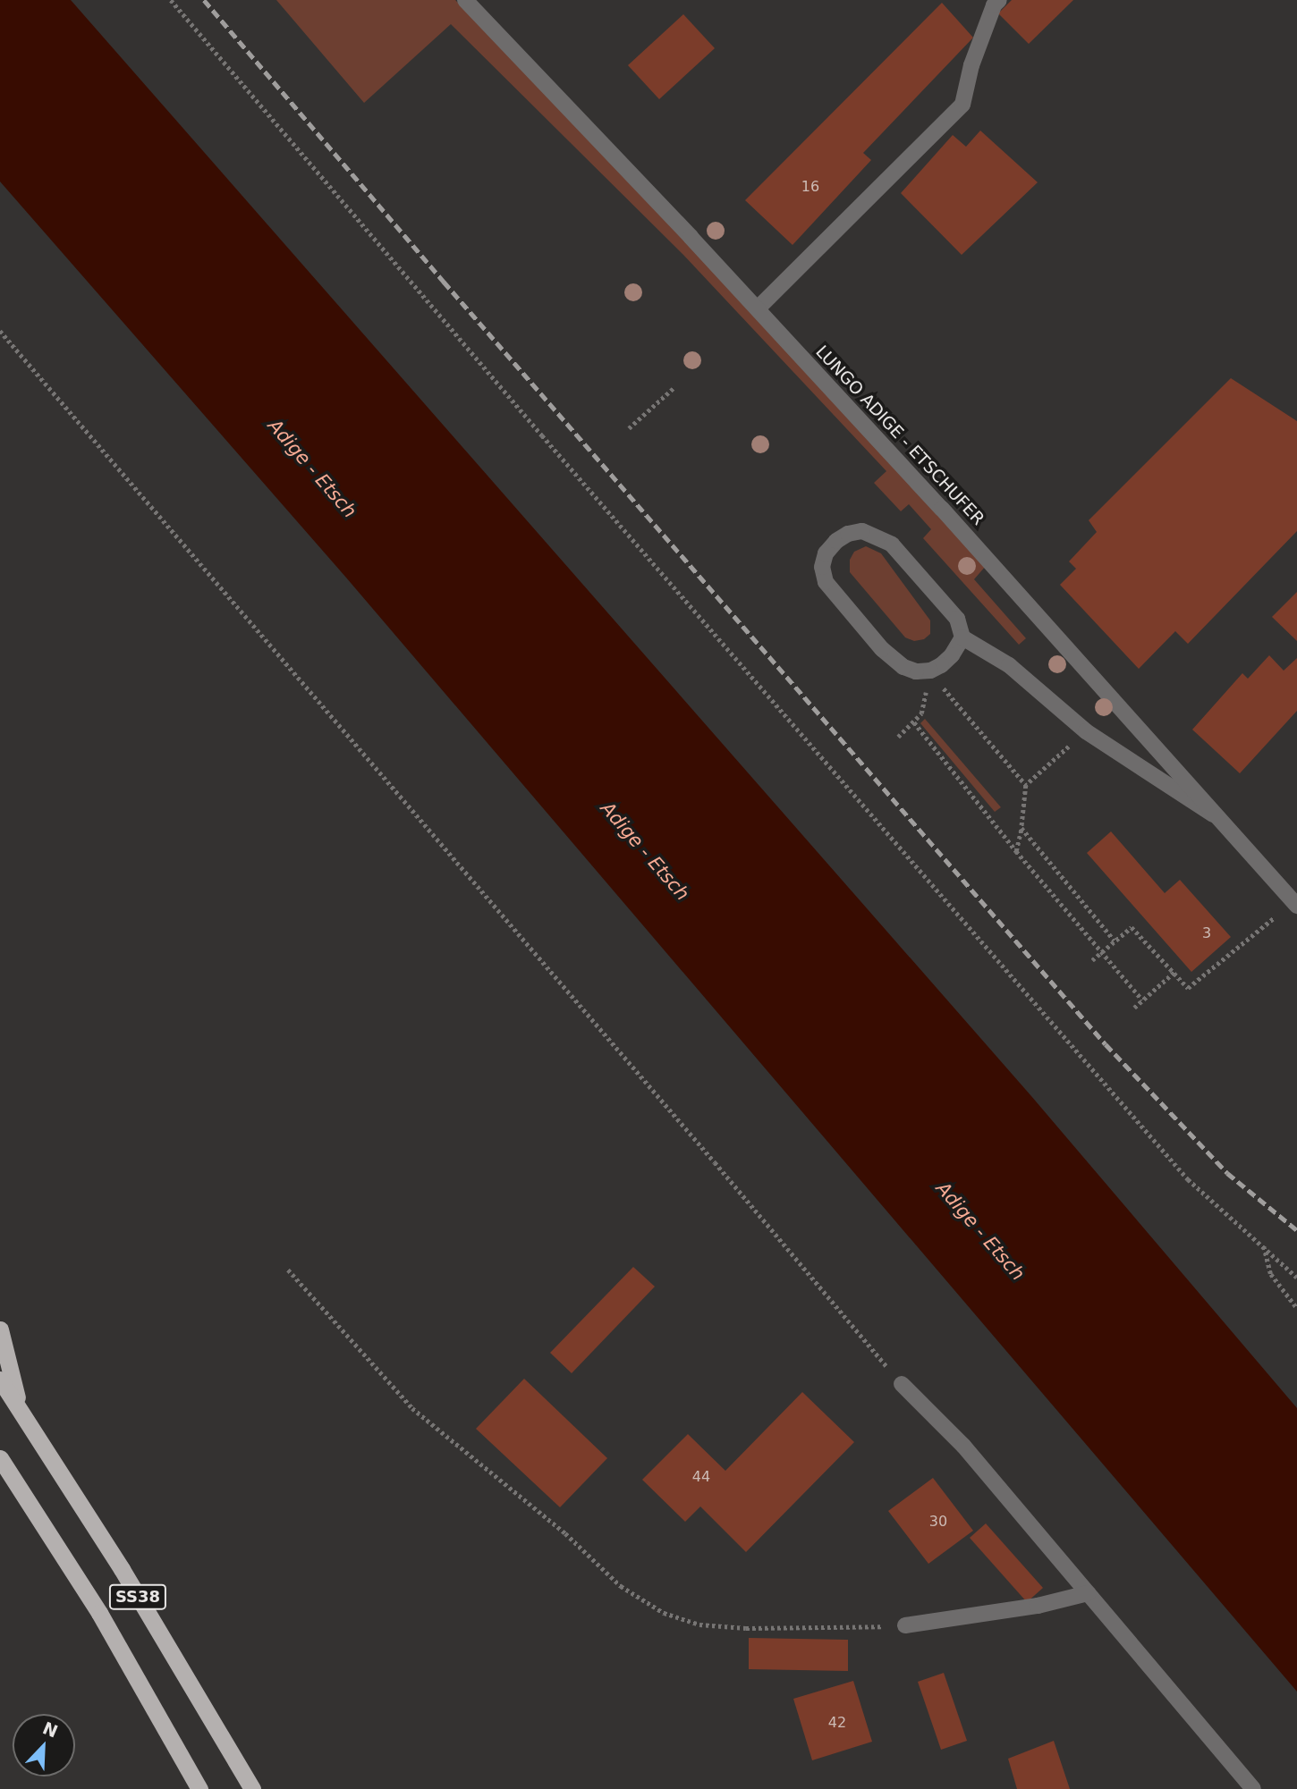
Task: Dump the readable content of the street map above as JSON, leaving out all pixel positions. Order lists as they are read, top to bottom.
{
  "streets": {
    "highway": ["SS38"],
    "street": ["LUNGO ADIGE - ETSCHUFER"]
  },
  "water": ["Adige - Etsch"],
  "house_numbers": [
    "16",
    "3",
    "44",
    "30",
    "42"
  ],
  "north": "top right"
}
